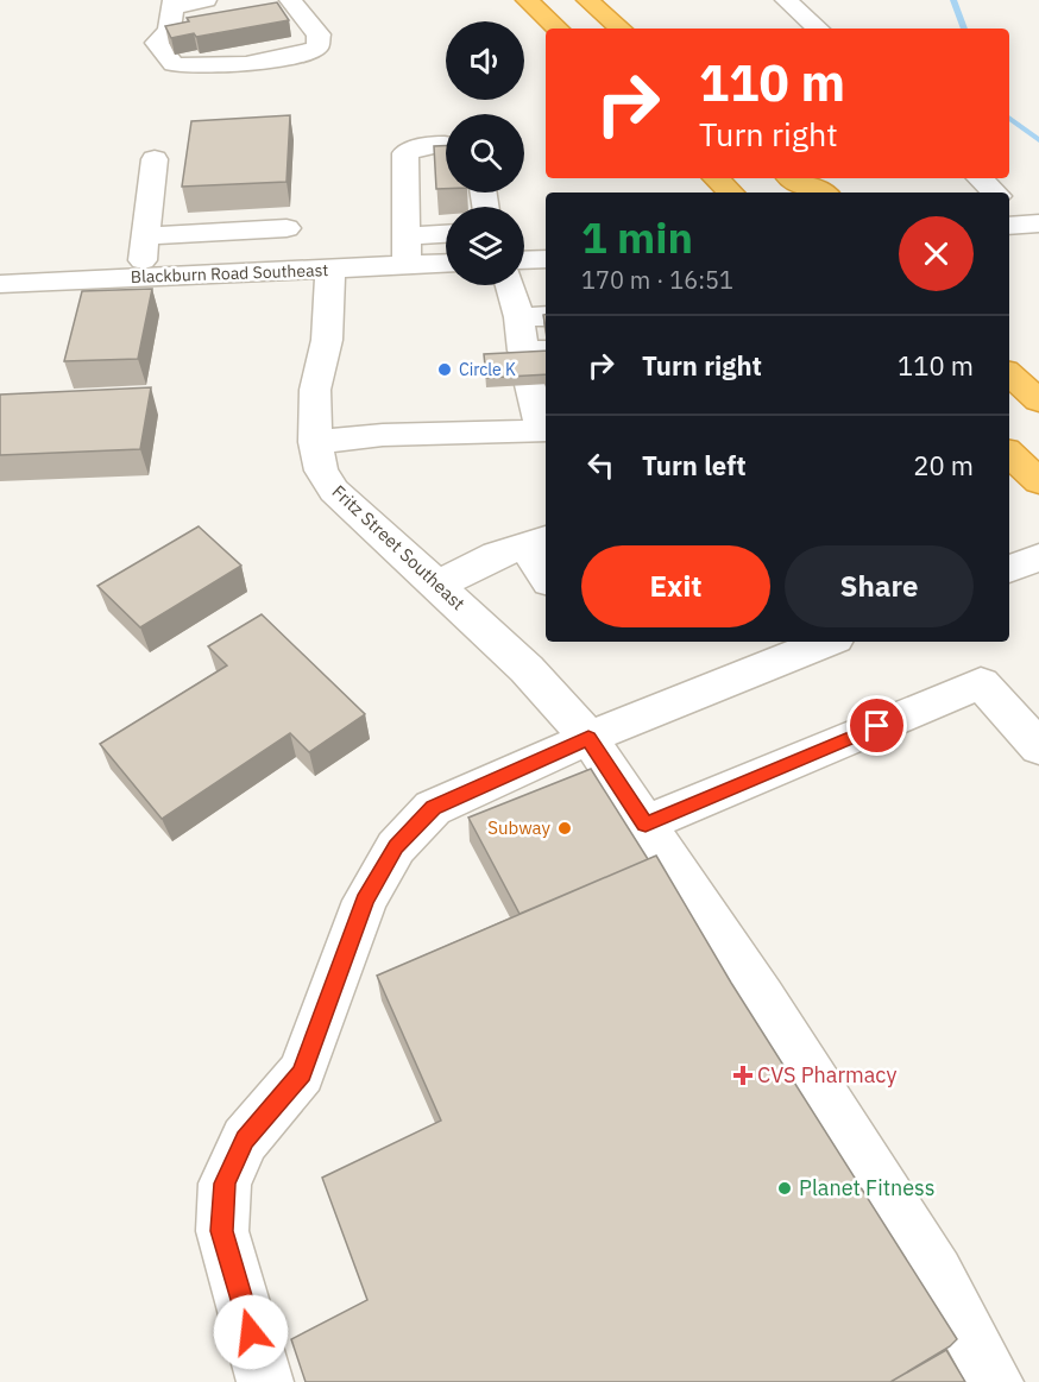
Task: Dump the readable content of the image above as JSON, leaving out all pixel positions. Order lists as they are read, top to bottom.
{
  "streets": {
    "street": ["Blackburn Road Southeast", "Fritz Street Southeast"]
  },
  "crossings": [
    ["Blackburn Road Southeast", "Fritz Street Southeast"]
  ],
  "places": {
    "other": ["Circle K", "Subway", "Planet Fitness"],
    "health": ["CVS Pharmacy"]
  },
  "page": {
    "turn": ["110 m", "Turn right"],
    "heading": ["1 min", "170 m · 16:51"],
    "list": [
      {
        "name": "Turn right",
        "value": "110 m"
      },
      {
        "name": "Turn left",
        "value": "20 m"
      }
    ],
    "buttons": ["Exit", "Share"]
  }
}
